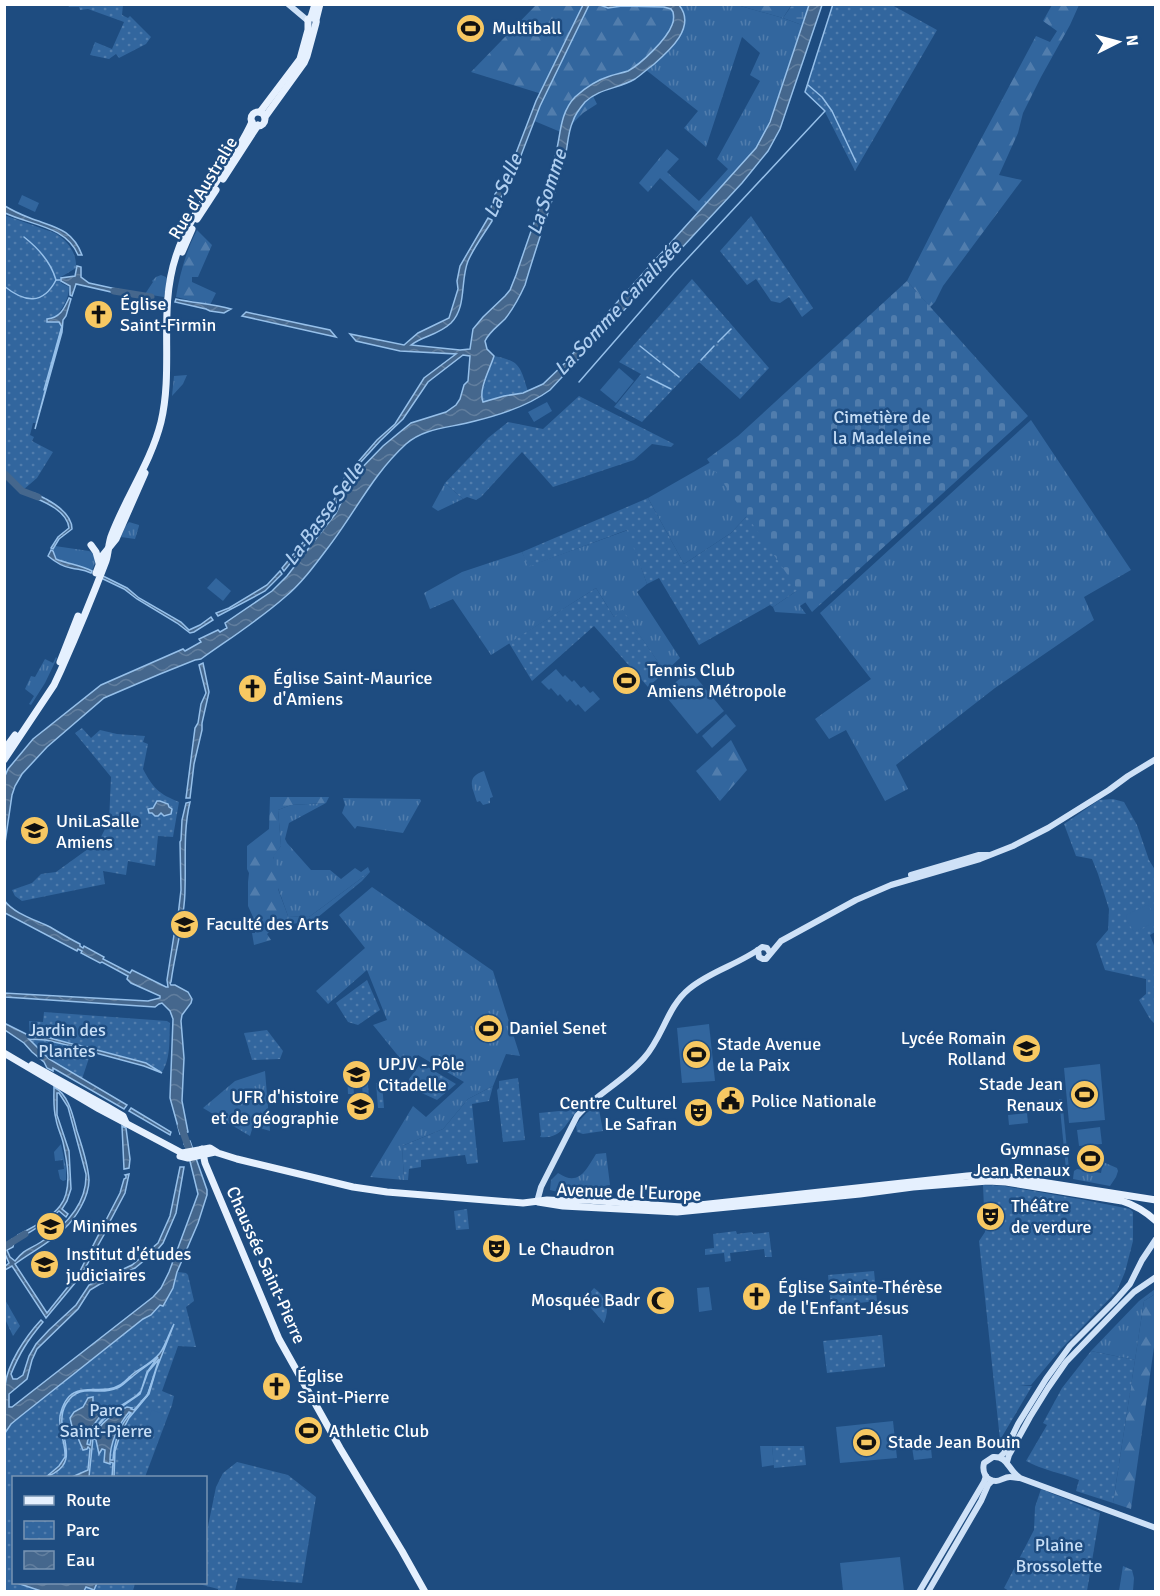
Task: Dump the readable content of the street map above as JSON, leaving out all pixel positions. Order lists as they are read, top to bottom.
{
  "streets": {
    "main road": ["Rue d'Australie", "Avenue de l'Europe", "Chaussée Saint-Pierre"]
  },
  "water": [
    "La Selle",
    "La Somme",
    "La Somme Canalisée",
    "La Basse Selle"
  ],
  "parks": [
    "Cimetière de la Madeleine",
    "Jardin des Plantes",
    "Parc Saint-Pierre",
    "Plaine Brossolette"
  ],
  "places": {
    "sports": [
      "Multiball",
      "Tennis Club Amiens Métropole",
      "Daniel Senet",
      "Stade Avenue de la Paix",
      "Stade Jean Renaux",
      "Gymnase Jean Renaux",
      "Athletic Club",
      "Stade Jean Bouin"
    ],
    "church": [
      "Église Saint-Firmin",
      "Église Saint-Maurice d'Amiens",
      "Église Sainte-Thérèse de l'Enfant-Jésus",
      "Église Saint-Pierre"
    ],
    "school or university": [
      "UniLaSalle Amiens",
      "Faculté des Arts",
      "Lycée Romain Rolland",
      "UPJV - Pôle Citadelle",
      "UFR d'histoire et de géographie",
      "Minimes",
      "Institut d'études judiciaires"
    ],
    "public building": ["Police Nationale"],
    "theatre": ["Centre Culturel Le Safran", "Théâtre de verdure", "Le Chaudron"],
    "mosque": ["Mosquée Badr"]
  },
  "legend": ["Route", "Parc", "Eau"],
  "north": "right"
}
